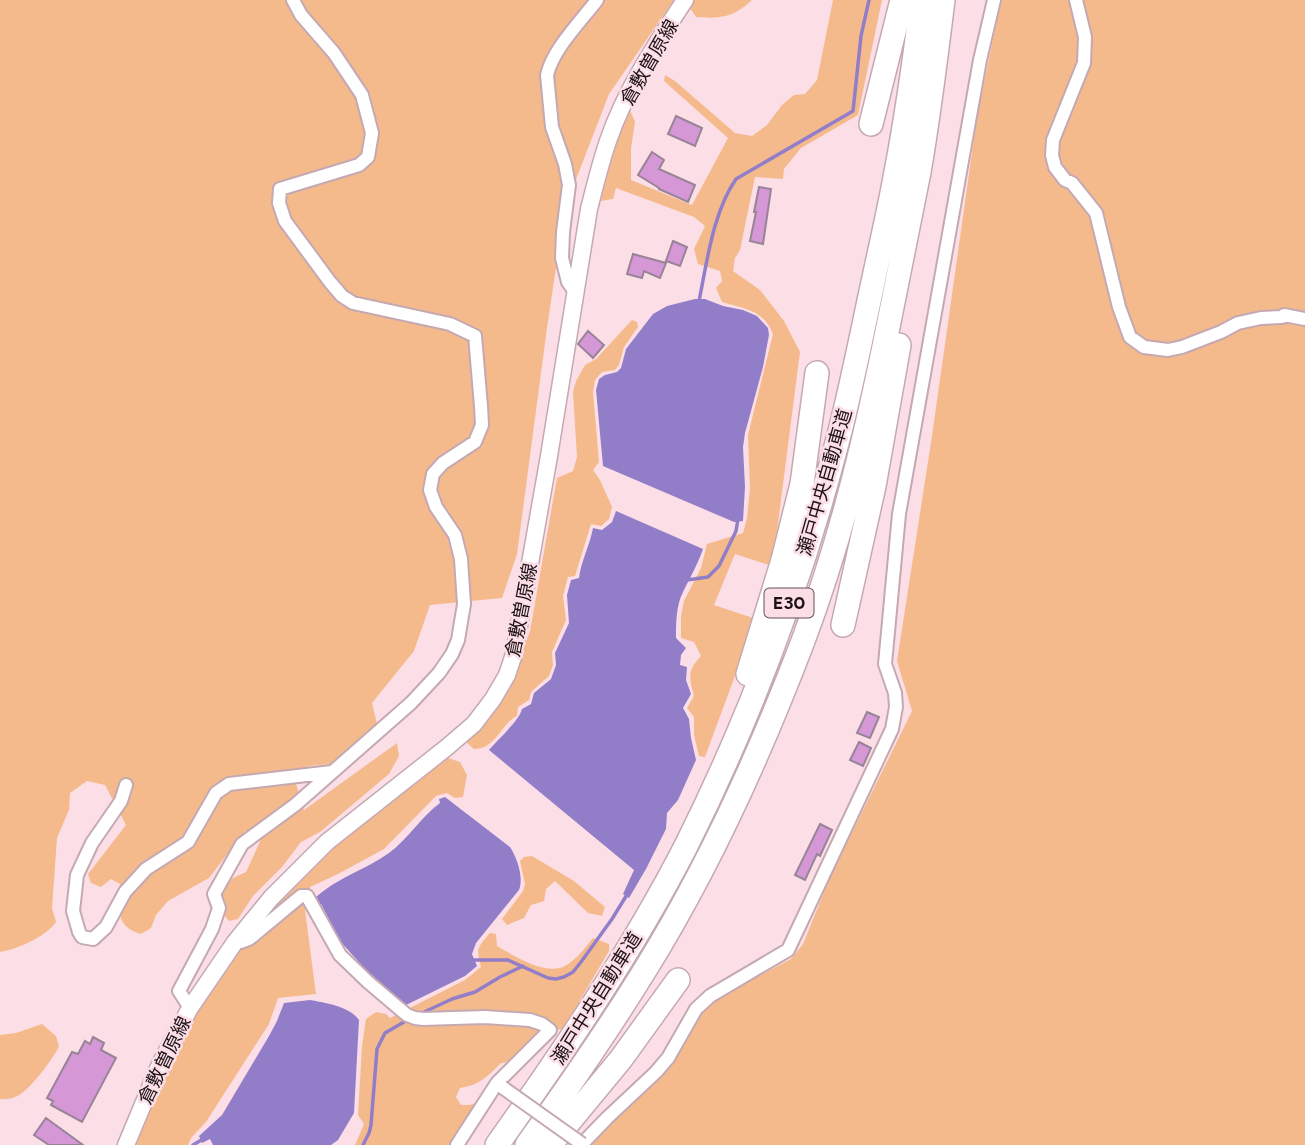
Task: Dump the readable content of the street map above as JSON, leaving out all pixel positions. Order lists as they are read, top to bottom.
{
  "streets": {
    "highway": ["瀬戸中央自動車道", "E30"],
    "street": ["倉敷曽原線"]
  }
}
